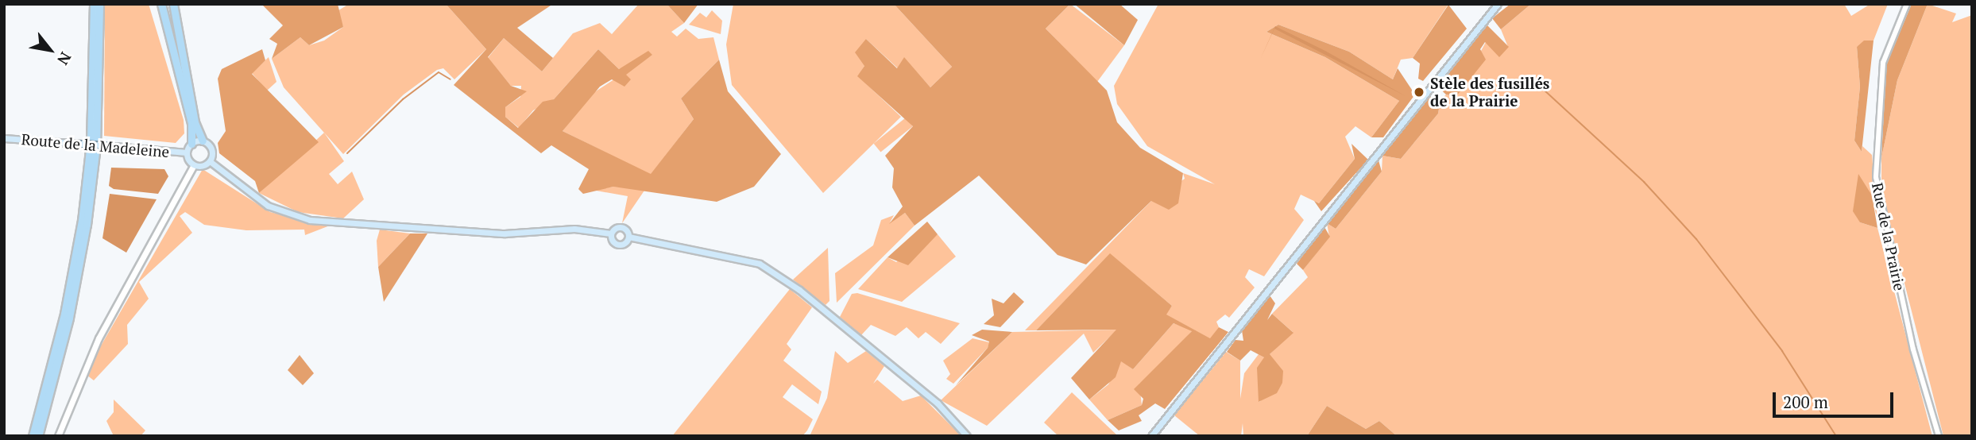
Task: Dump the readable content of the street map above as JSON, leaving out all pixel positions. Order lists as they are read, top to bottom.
{
  "streets": {
    "main road": ["Route de la Madeleine"],
    "street": ["Rue de la Prairie"]
  },
  "places": ["Stèle des fusillés de la Prairie"],
  "scale_bar": "200 m",
  "north": "bottom right"
}
